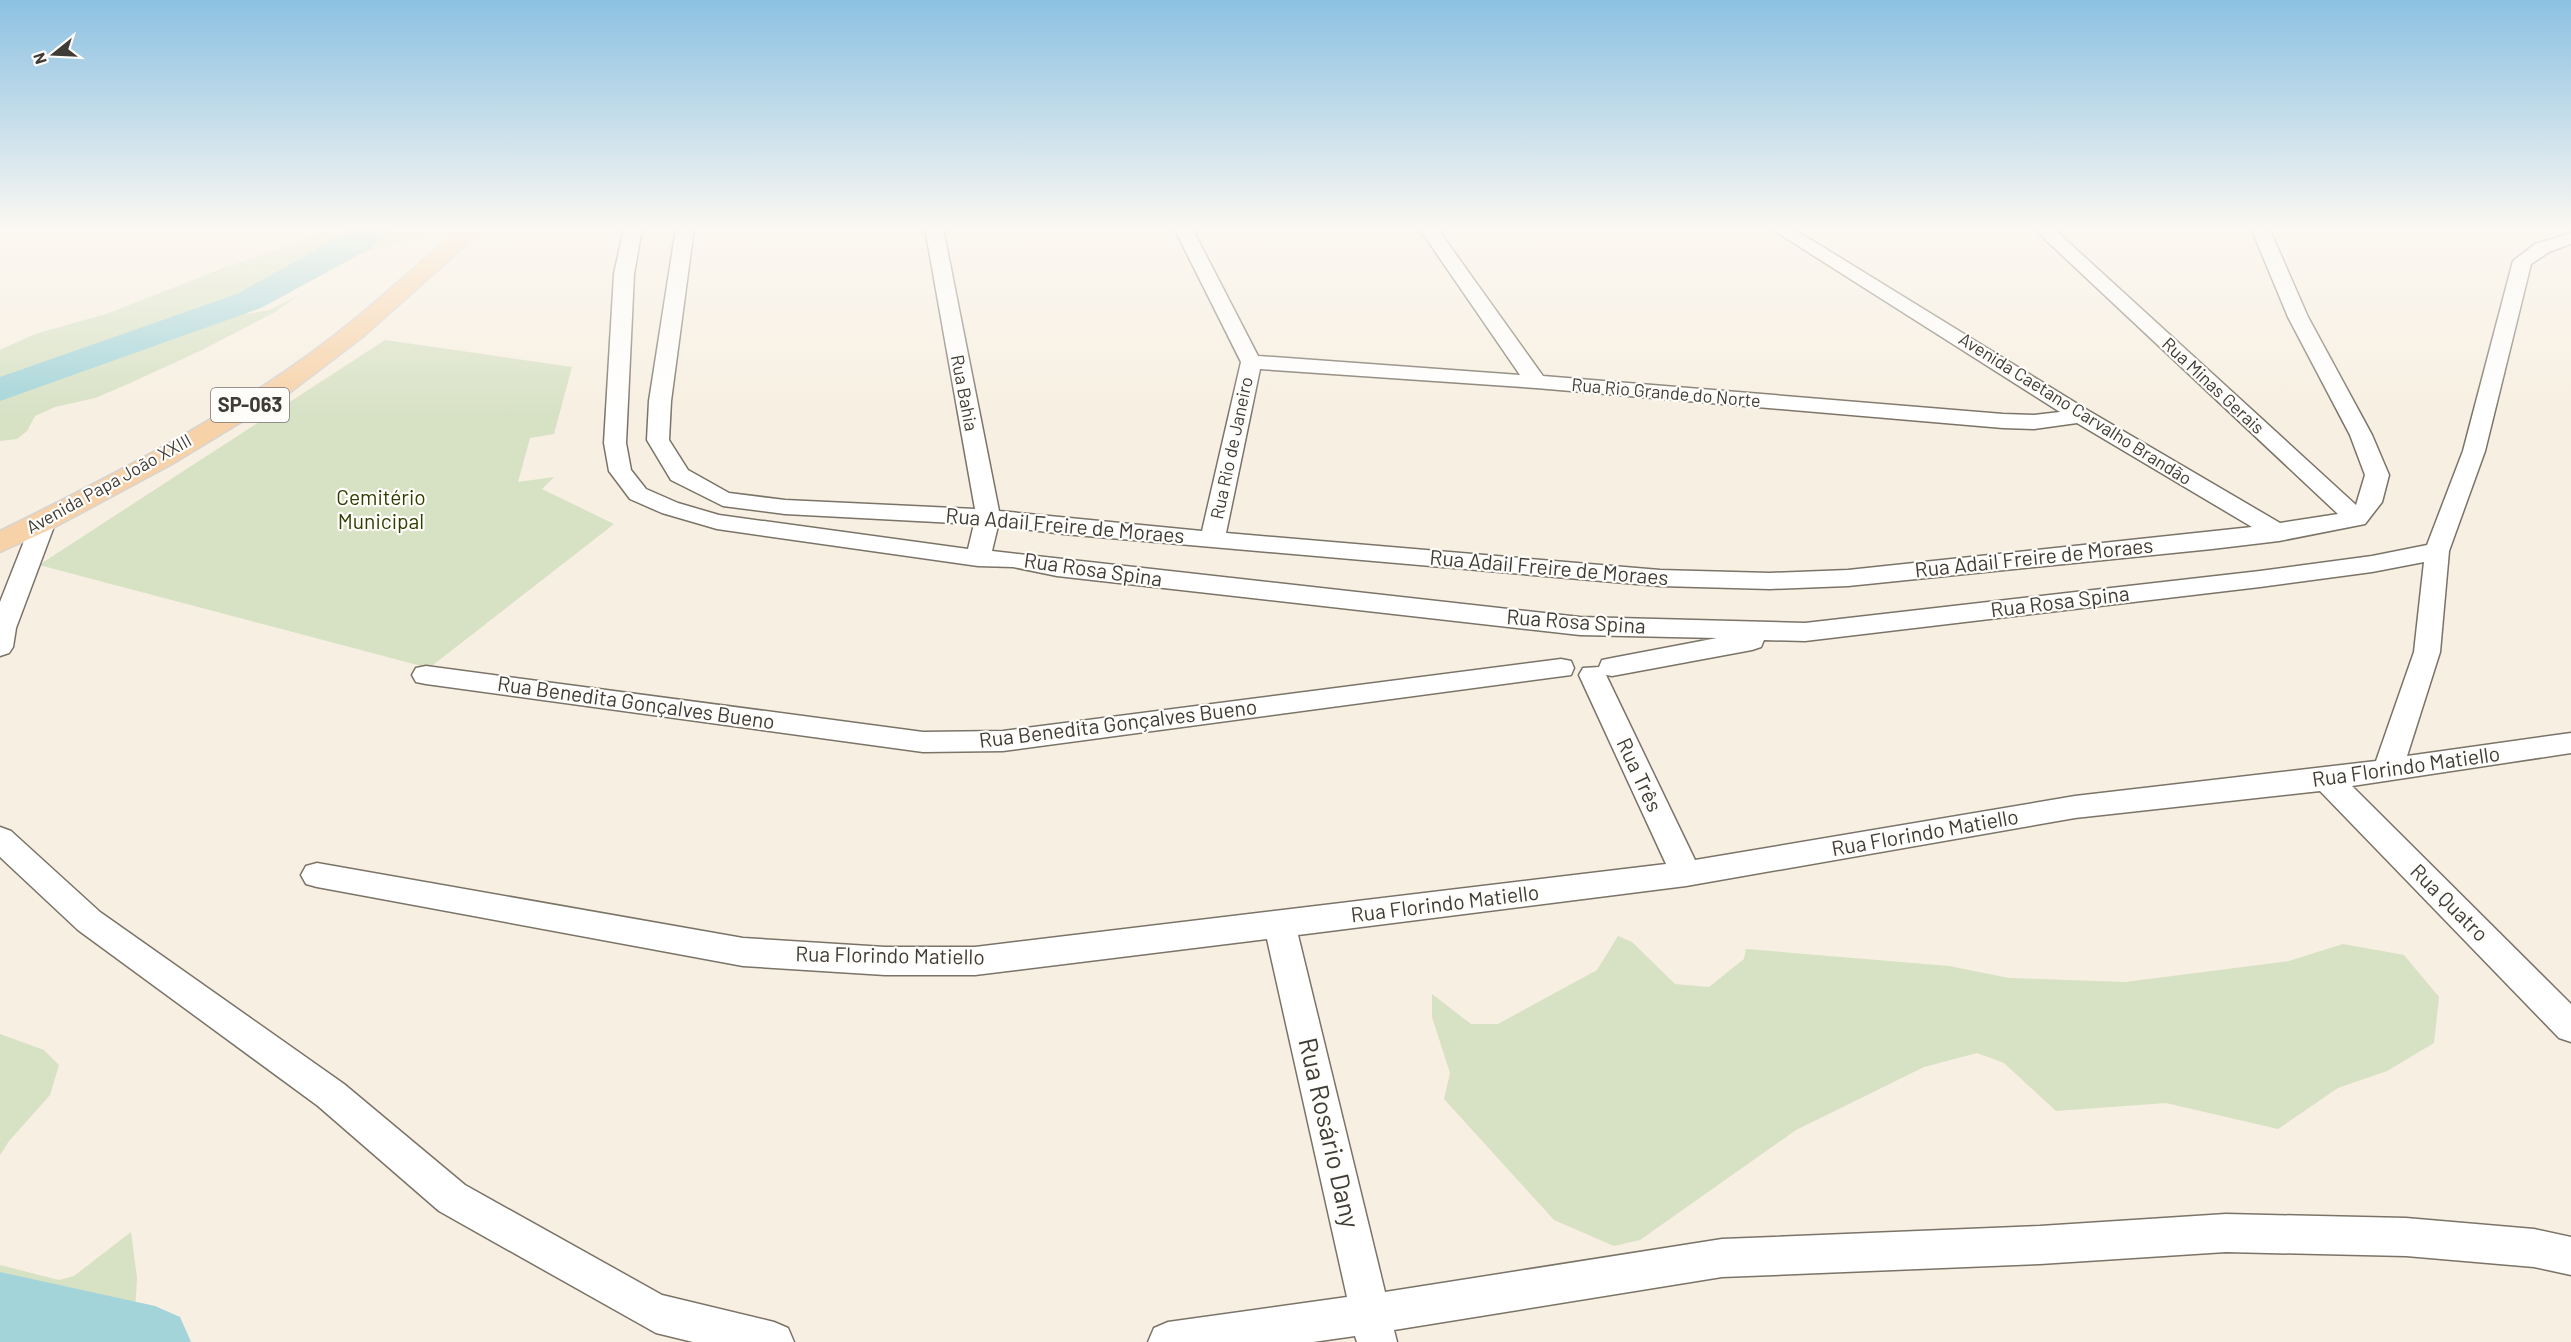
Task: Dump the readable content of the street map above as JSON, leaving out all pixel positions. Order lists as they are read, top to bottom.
{
  "streets": {
    "main road": ["SP-063", "Avenida Papa João XXIII"],
    "street": [
      "Rua Minas Gerais",
      "Rua Bahia",
      "Rua Rio Grande do Norte",
      "Avenida Caetano Carvalho Brandão",
      "Rua Rio de Janeiro",
      "Rua Adail Freire de Moraes",
      "Rua Rosa Spina",
      "Rua Benedita Gonçalves Bueno",
      "Rua Florindo Matiello",
      "Rua Três",
      "Rua Quatro",
      "Rua Rosário Dany"
    ]
  },
  "crossings": [
    ["Rua Minas Gerais", "Rua Adail Freire de Moraes"],
    ["Rua Bahia", "Rua Adail Freire de Moraes"],
    ["Rua Bahia", "Rua Rosa Spina"],
    ["Rua Rio Grande do Norte", "Avenida Caetano Carvalho Brandão"],
    ["Rua Rio Grande do Norte", "Rua Rio de Janeiro"],
    ["Avenida Caetano Carvalho Brandão", "Rua Adail Freire de Moraes"],
    ["Rua Rio de Janeiro", "Rua Adail Freire de Moraes"],
    ["Rua Rosa Spina", "Rua Benedita Gonçalves Bueno"],
    ["Rua Rosa Spina", "Rua Três"],
    ["Rua Benedita Gonçalves Bueno", "Rua Três"],
    ["Rua Florindo Matiello", "Rua Três"],
    ["Rua Florindo Matiello", "Rua Quatro"],
    ["Rua Florindo Matiello", "Rua Rosário Dany"]
  ],
  "parks": ["Cemitério Municipal"],
  "north": "left"
}
